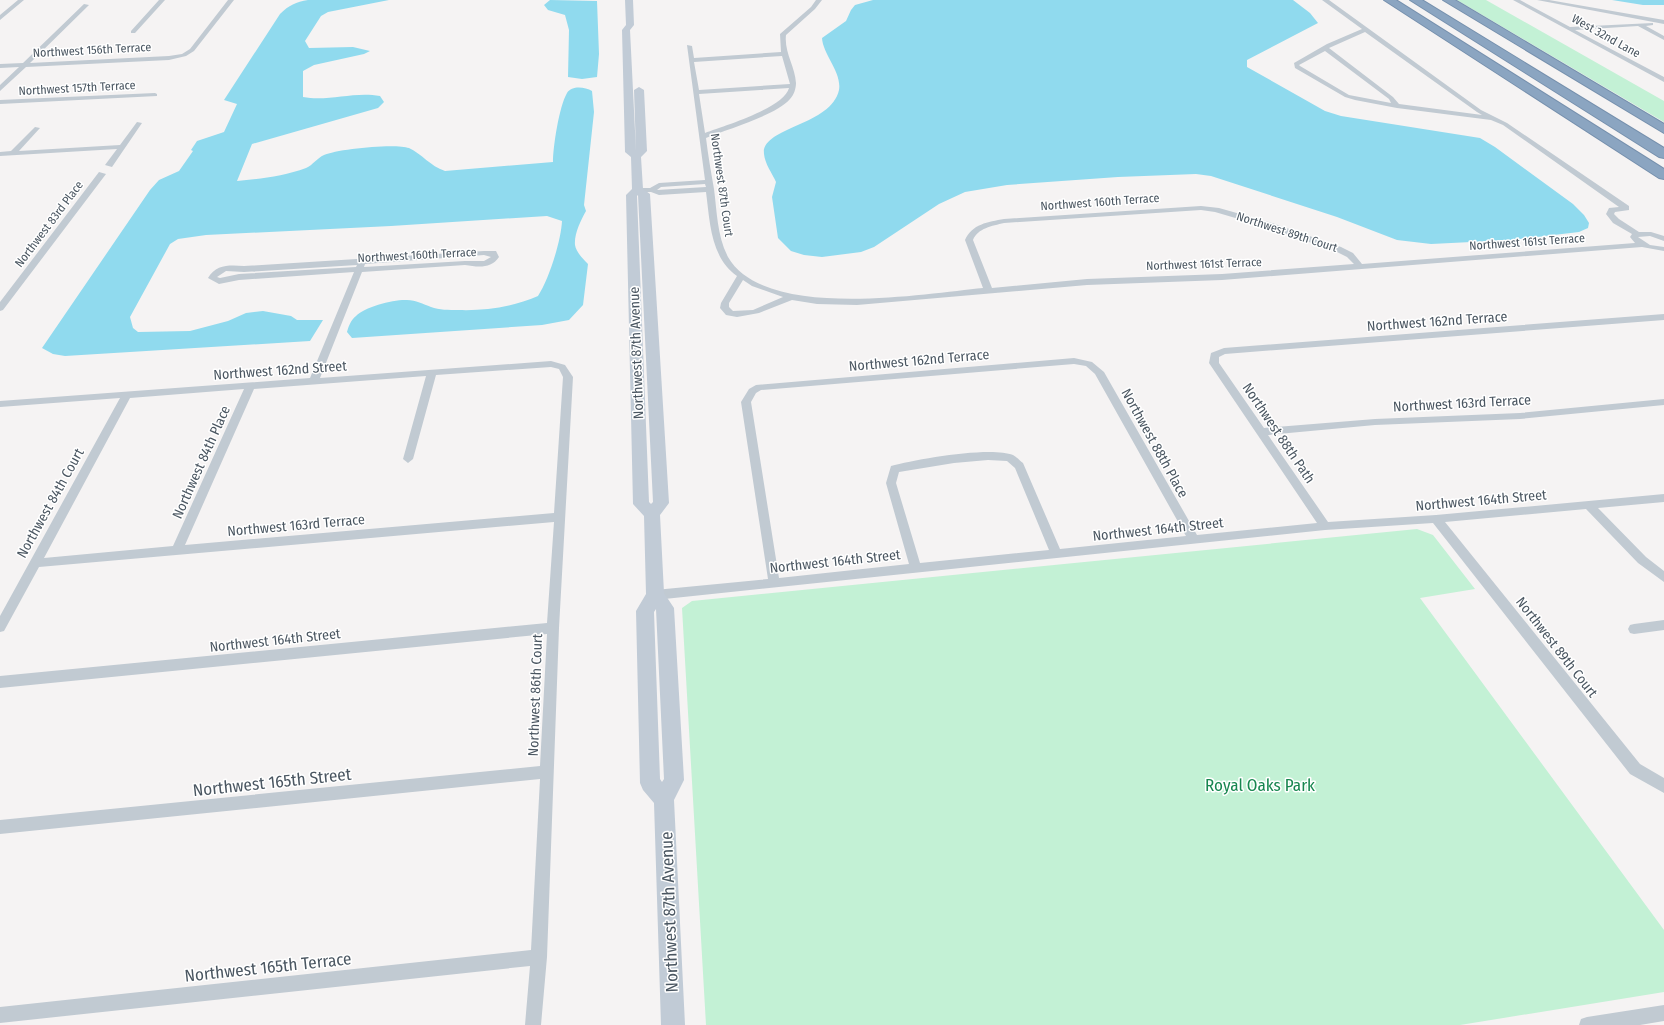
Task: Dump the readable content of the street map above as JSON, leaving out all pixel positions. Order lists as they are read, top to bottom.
{
  "streets": {
    "street": [
      "West 32nd Lane",
      "Northwest 156th Terrace",
      "Northwest 157th Terrace",
      "Northwest 87th Court",
      "Northwest 160th Terrace",
      "Northwest 83rd Place",
      "Northwest 89th Court",
      "Northwest 161st Terrace",
      "Northwest 162nd Terrace",
      "Northwest 87th Avenue",
      "Northwest 162nd Street",
      "Northwest 163rd Terrace",
      "Northwest 88th Path",
      "Northwest 88th Place",
      "Northwest 84th Place",
      "Northwest 164th Street",
      "Northwest 84th Court",
      "Northwest 86th Court",
      "Northwest 165th Street",
      "Northwest 165th Terrace"
    ]
  },
  "crossings": [
    ["Northwest 87th Court", "Northwest 161st Terrace"],
    ["Northwest 160th Terrace", "Northwest 89th Court"],
    ["Northwest 160th Terrace", "Northwest 161st Terrace"],
    ["Northwest 89th Court", "Northwest 161st Terrace"],
    ["Northwest 89th Court", "Northwest 164th Street"],
    ["Northwest 162nd Terrace", "Northwest 88th Path"],
    ["Northwest 162nd Terrace", "Northwest 88th Place"],
    ["Northwest 162nd Terrace", "Northwest 164th Street"],
    ["Northwest 87th Avenue", "Northwest 164th Street"],
    ["Northwest 162nd Street", "Northwest 84th Place"],
    ["Northwest 162nd Street", "Northwest 84th Court"],
    ["Northwest 162nd Street", "Northwest 86th Court"],
    ["Northwest 163rd Terrace", "Northwest 88th Path"],
    ["Northwest 163rd Terrace", "Northwest 84th Place"],
    ["Northwest 163rd Terrace", "Northwest 84th Court"],
    ["Northwest 163rd Terrace", "Northwest 86th Court"],
    ["Northwest 88th Path", "Northwest 164th Street"],
    ["Northwest 88th Place", "Northwest 164th Street"],
    ["Northwest 164th Street", "Northwest 86th Court"],
    ["Northwest 86th Court", "Northwest 165th Street"],
    ["Northwest 86th Court", "Northwest 165th Terrace"]
  ],
  "parks": ["Royal Oaks Park"]
}
